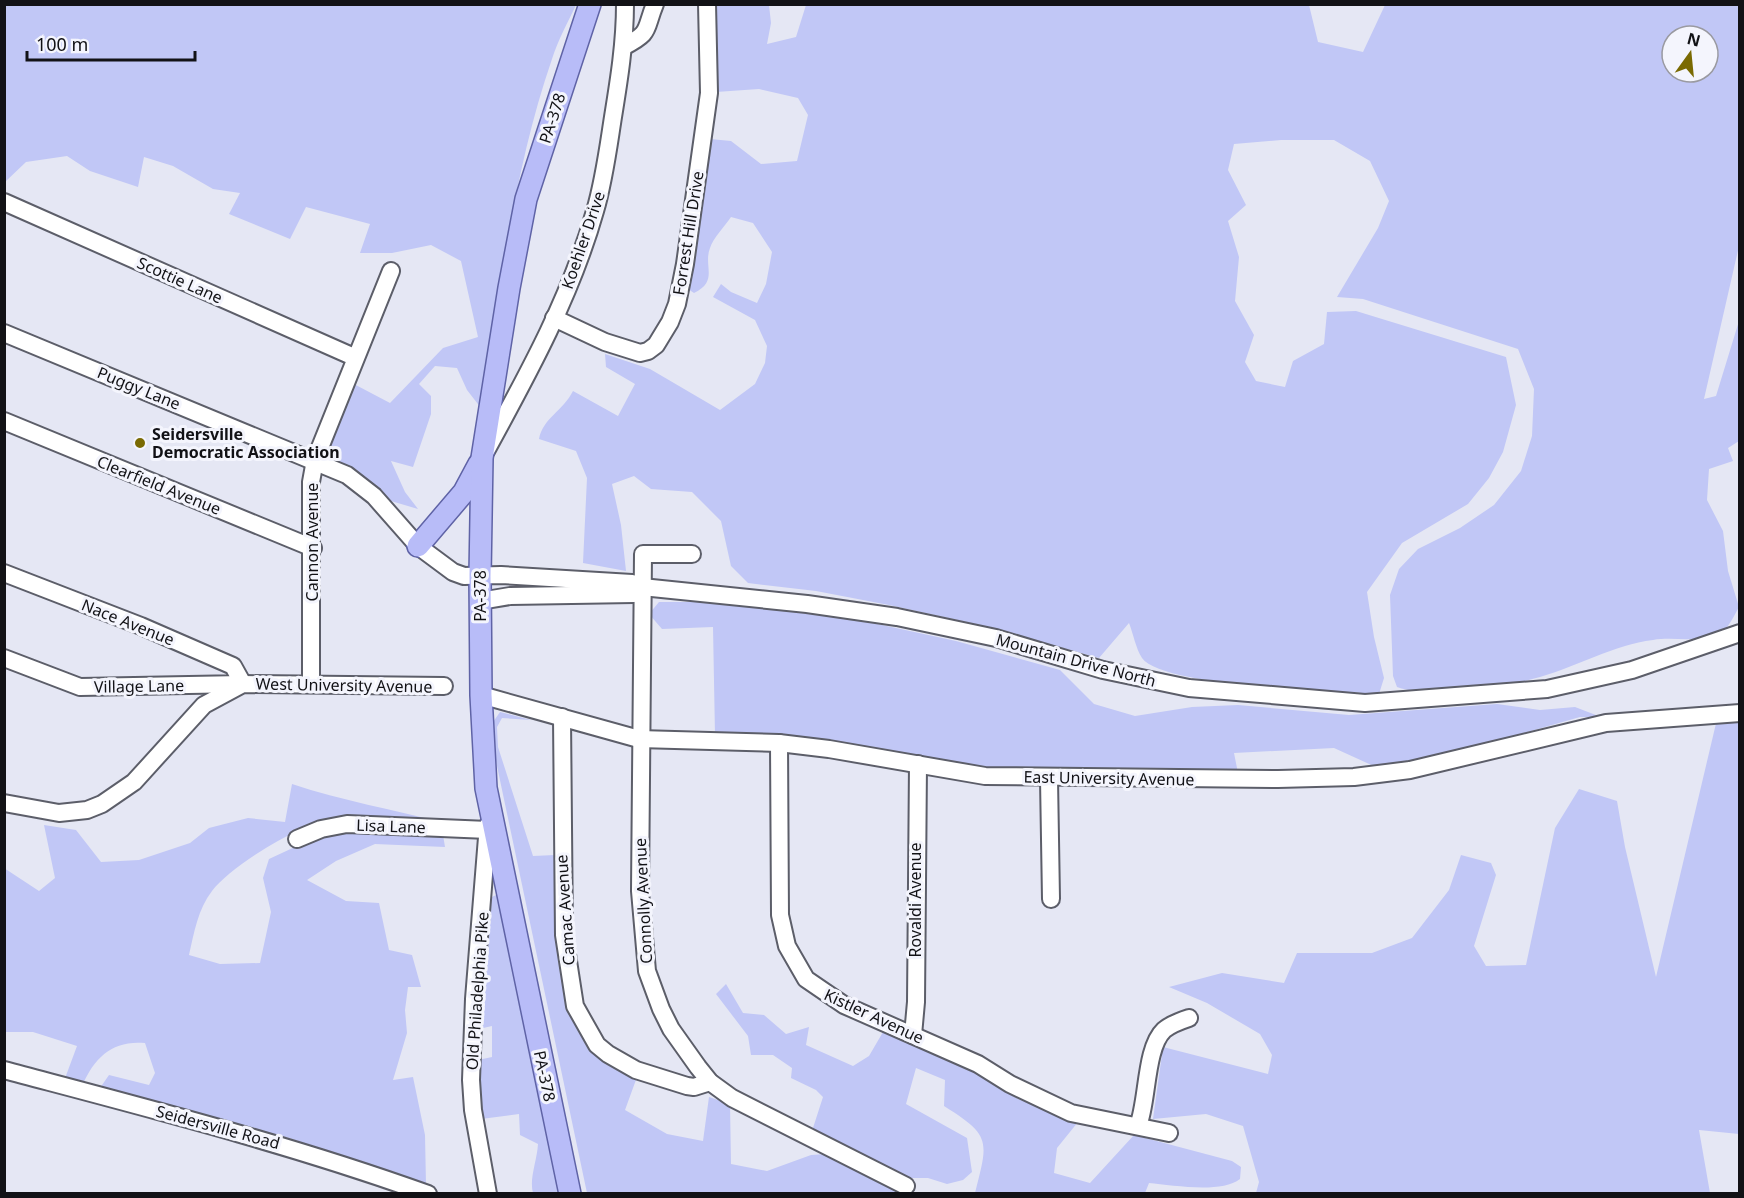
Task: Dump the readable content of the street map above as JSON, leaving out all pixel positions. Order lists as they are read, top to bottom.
{
  "streets": {
    "main road": ["PA-378"],
    "street": [
      "Forrest Hill Drive",
      "Koehler Drive",
      "Scottie Lane",
      "Puggy Lane",
      "Clearfield Avenue",
      "Cannon Avenue",
      "Nace Avenue",
      "Mountain Drive North",
      "West University Avenue",
      "Village Lane",
      "East University Avenue",
      "Lisa Lane",
      "Rovaldi Avenue",
      "Connolly Avenue",
      "Camac Avenue",
      "Old Philadelphia Pike",
      "Kistler Avenue",
      "Seidersville Road"
    ]
  },
  "crossings": [
    ["PA-378", "Koehler Drive"],
    ["PA-378", "Puggy Lane"],
    ["PA-378", "Mountain Drive North"],
    ["PA-378", "East University Avenue"],
    ["PA-378", "Old Philadelphia Pike"],
    ["Forrest Hill Drive", "Koehler Drive"],
    ["Scottie Lane", "Cannon Avenue"],
    ["Puggy Lane", "Cannon Avenue"],
    ["Puggy Lane", "Mountain Drive North"],
    ["Clearfield Avenue", "Cannon Avenue"],
    ["Cannon Avenue", "West University Avenue"],
    ["Nace Avenue", "West University Avenue"],
    ["Nace Avenue", "Village Lane"],
    ["Mountain Drive North", "Connolly Avenue"],
    ["West University Avenue", "Village Lane"],
    ["East University Avenue", "Rovaldi Avenue"],
    ["East University Avenue", "Connolly Avenue"],
    ["East University Avenue", "Camac Avenue"],
    ["East University Avenue", "Kistler Avenue"],
    ["Lisa Lane", "Old Philadelphia Pike"],
    ["Rovaldi Avenue", "Kistler Avenue"],
    ["Connolly Avenue", "Camac Avenue"]
  ],
  "places": ["Seidersville Democratic Association"],
  "scale_bar": "100 m",
  "north": "top"
}
